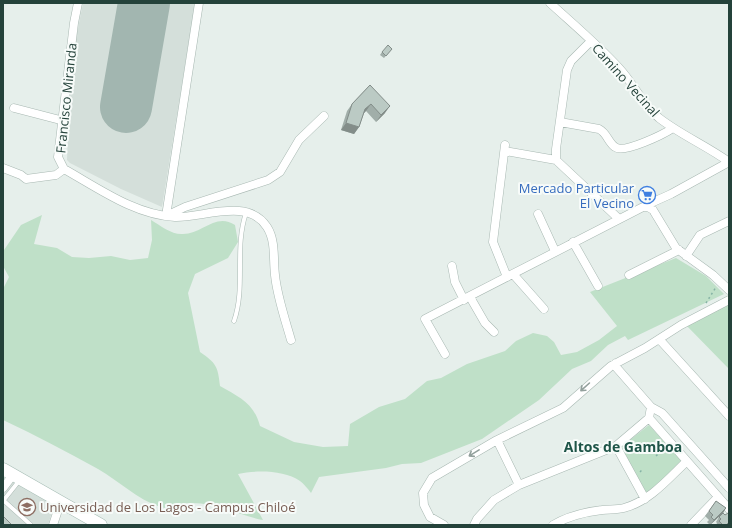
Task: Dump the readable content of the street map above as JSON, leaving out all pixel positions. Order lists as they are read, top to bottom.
{
  "streets": {
    "street": ["Camino Vecinal", "Francisco Miranda"]
  },
  "districts": ["Altos de Gamboa"],
  "places": {
    "supermarket": ["Mercado Particular El Vecino"],
    "school or university": ["Universidad de Los Lagos - Campus Chiloé"]
  }
}
